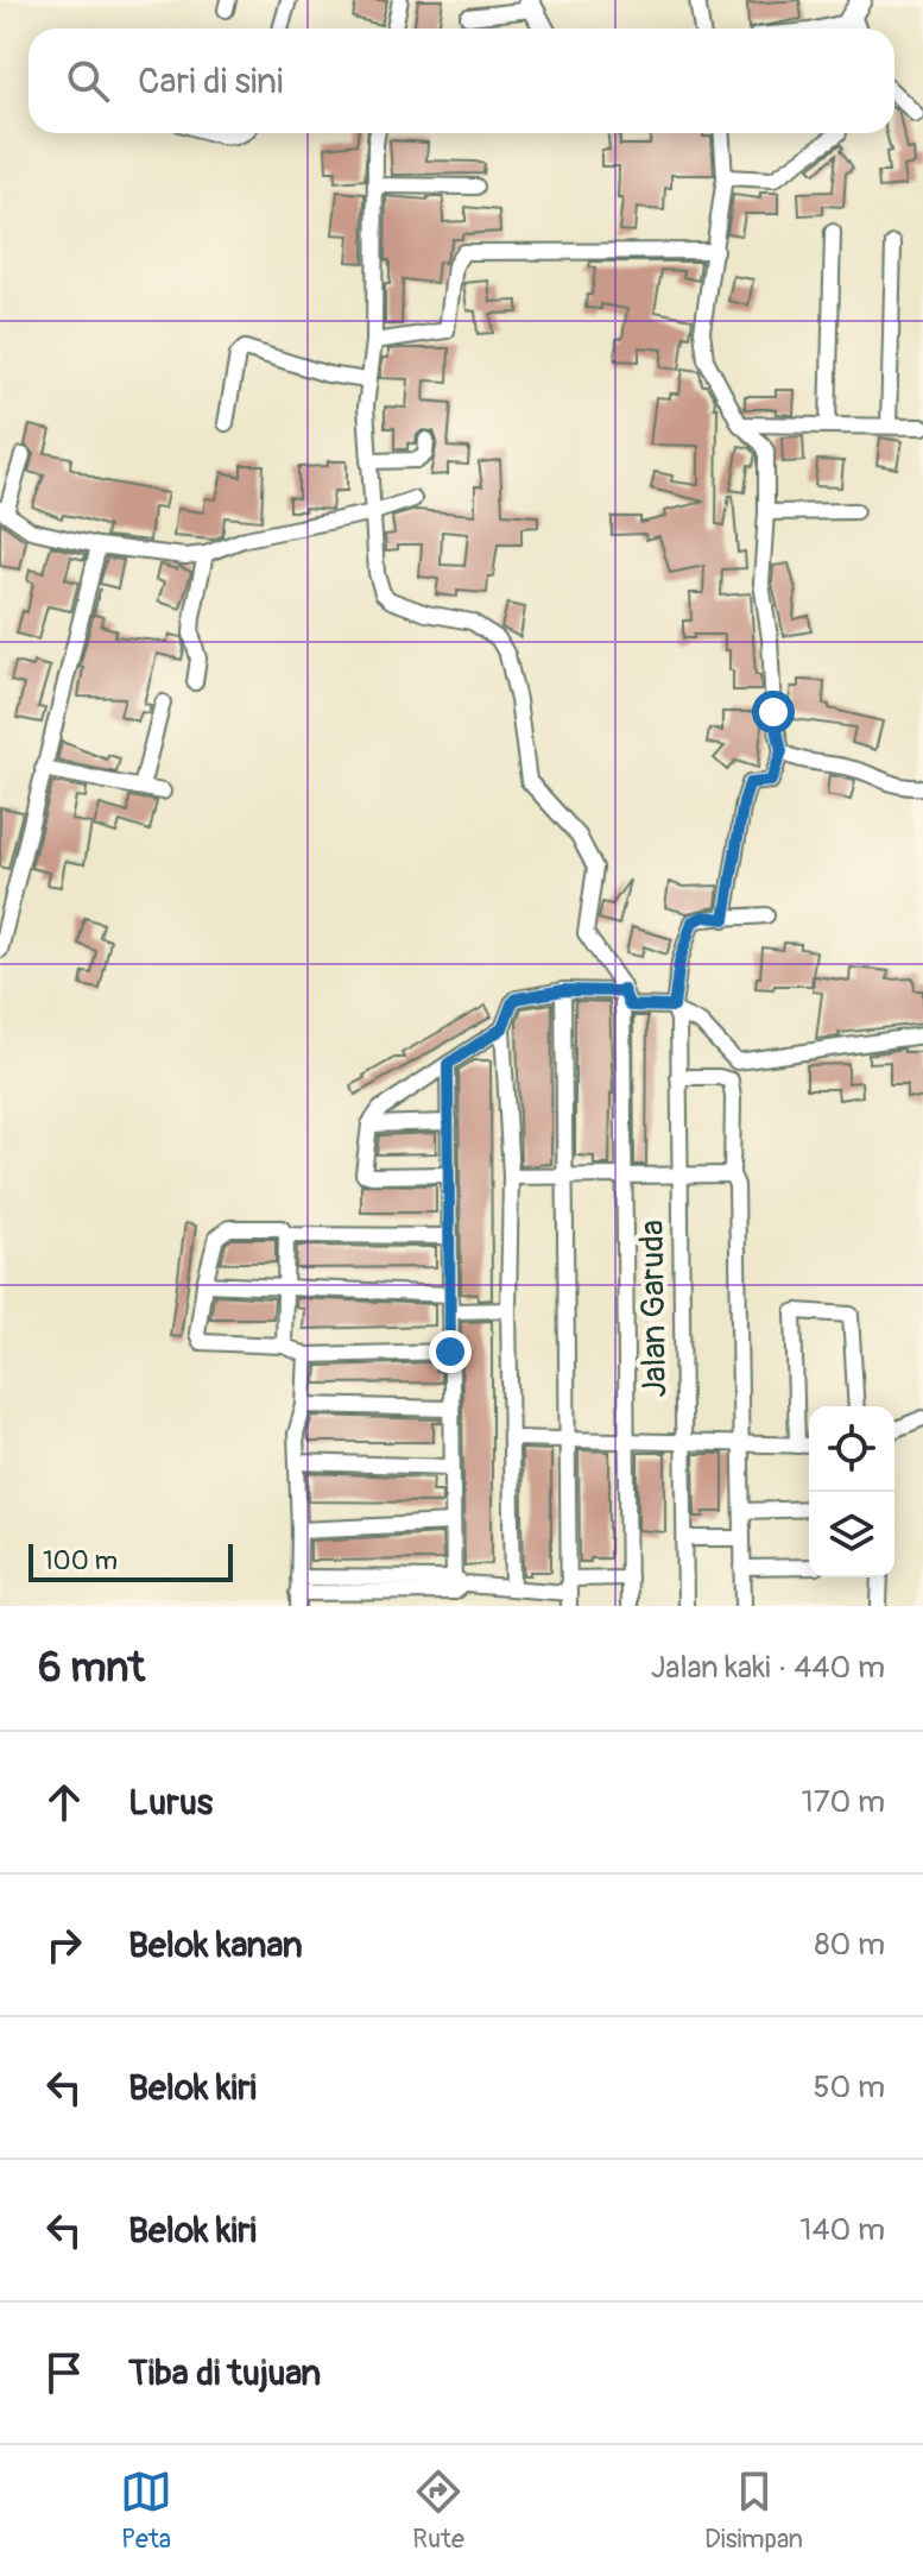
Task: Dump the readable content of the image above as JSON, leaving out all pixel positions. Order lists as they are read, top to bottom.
{
  "streets": {
    "street": ["Jalan Garuda"]
  },
  "scale_bar": "100 m",
  "page": {
    "search": "Cari di sini",
    "scale": "100 m",
    "heading": ["6 mnt", "Jalan kaki · 440 m"],
    "list": [
      ["Lurus", "170 m"],
      ["Belok kanan", "80 m"],
      ["Belok kiri", "50 m"],
      ["Belok kiri", "140 m"],
      "Tiba di tujuan"
    ],
    "nav": ["Peta", "Rute", "Disimpan"]
  }
}
